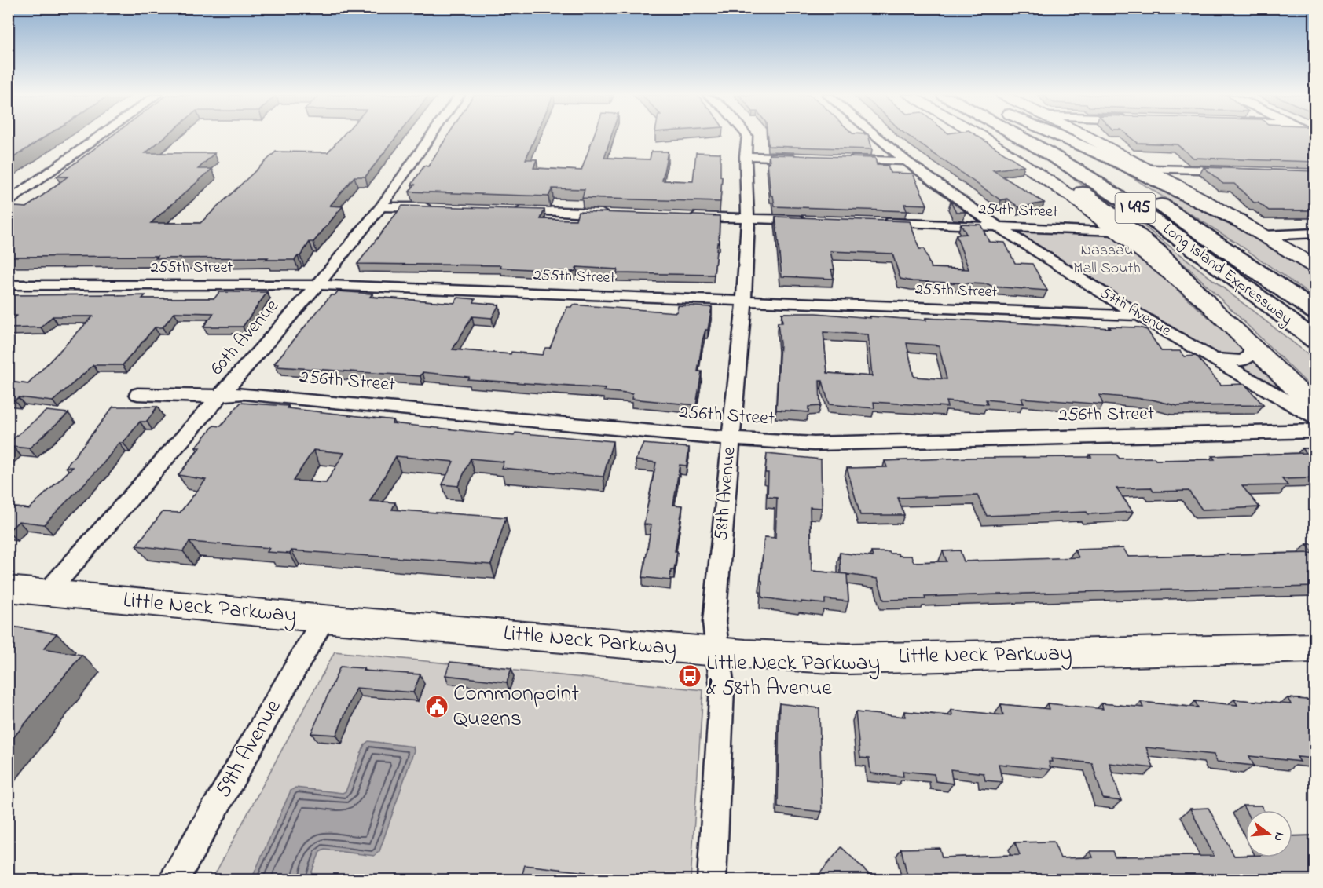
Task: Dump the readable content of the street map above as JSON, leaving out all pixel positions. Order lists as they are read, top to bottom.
{
  "streets": {
    "highway": ["I 495", "Long Island Expressway"],
    "main road": ["Little Neck Parkway"],
    "street": [
      "254th Street",
      "255th Street",
      "57th Avenue",
      "60th Avenue",
      "256th Street",
      "58th Avenue",
      "59th Avenue"
    ]
  },
  "crossings": [
    ["254th Street", "57th Avenue"],
    ["255th Street", "57th Avenue"],
    ["255th Street", "60th Avenue"],
    ["255th Street", "58th Avenue"],
    ["60th Avenue", "256th Street"],
    ["60th Avenue", "Little Neck Parkway"],
    ["256th Street", "58th Avenue"],
    ["58th Avenue", "Little Neck Parkway"],
    ["Little Neck Parkway", "59th Avenue"]
  ],
  "parks": ["Nassau Mall South"],
  "places": {
    "bus stop": ["Little Neck Parkway & 58th Avenue"],
    "public building": ["Commonpoint Queens"]
  },
  "north": "right"
}
